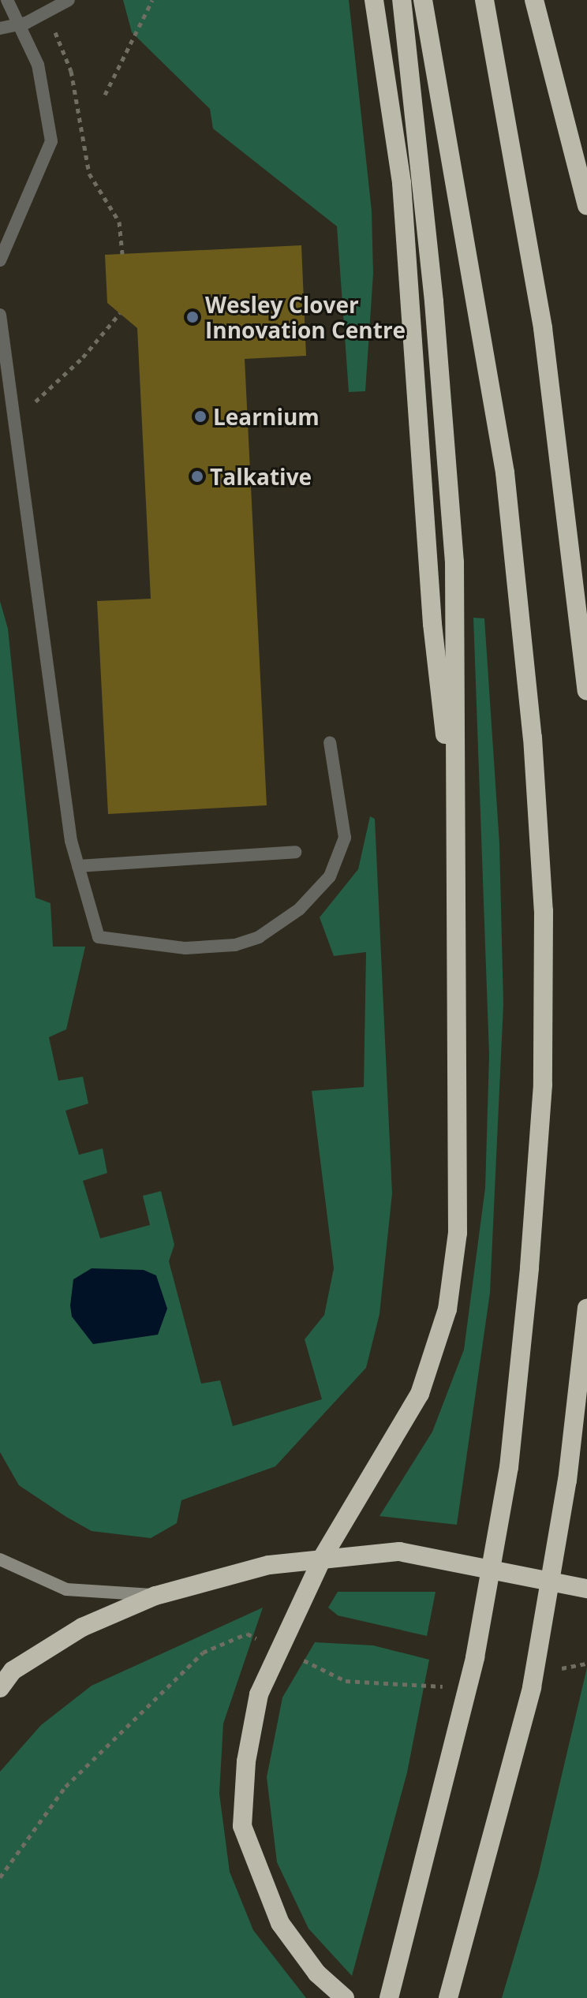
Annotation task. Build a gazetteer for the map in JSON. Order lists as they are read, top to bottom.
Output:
{
  "places": ["Wesley Clover Innovation Centre", "Learnium", "Talkative"]
}
